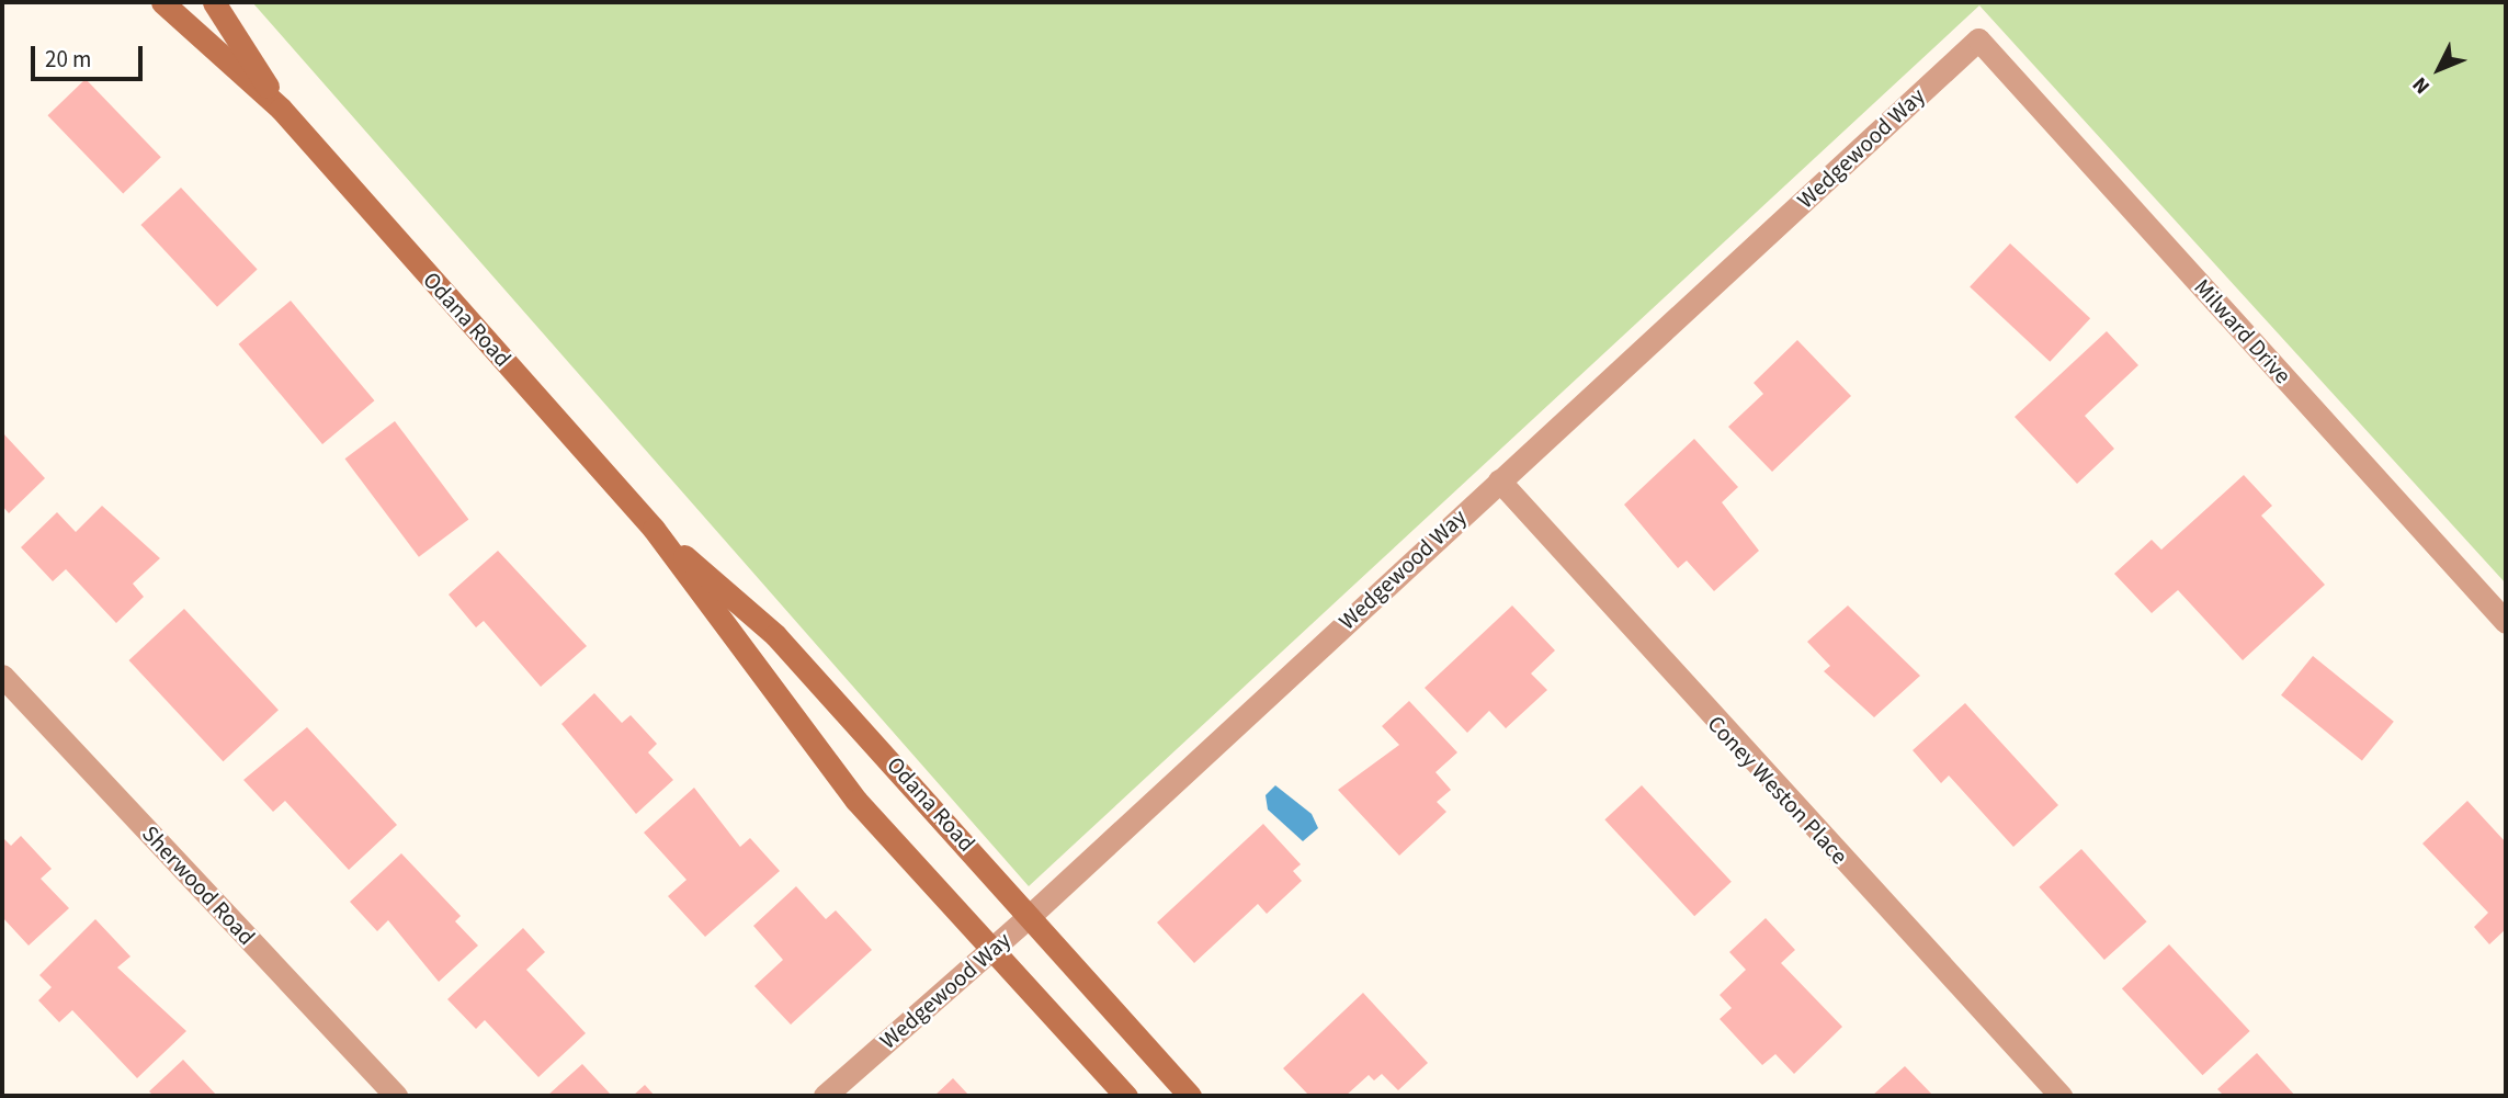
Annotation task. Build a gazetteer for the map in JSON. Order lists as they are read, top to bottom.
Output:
{
  "streets": {
    "street": [
      "Wedgewood Way",
      "Odana Road",
      "Milward Drive",
      "Coney Weston Place",
      "Sherwood Road"
    ]
  },
  "crossings": [
    ["Wedgewood Way", "Odana Road"],
    ["Wedgewood Way", "Milward Drive"],
    ["Wedgewood Way", "Coney Weston Place"]
  ],
  "scale_bar": "20 m",
  "north": "bottom left"
}
